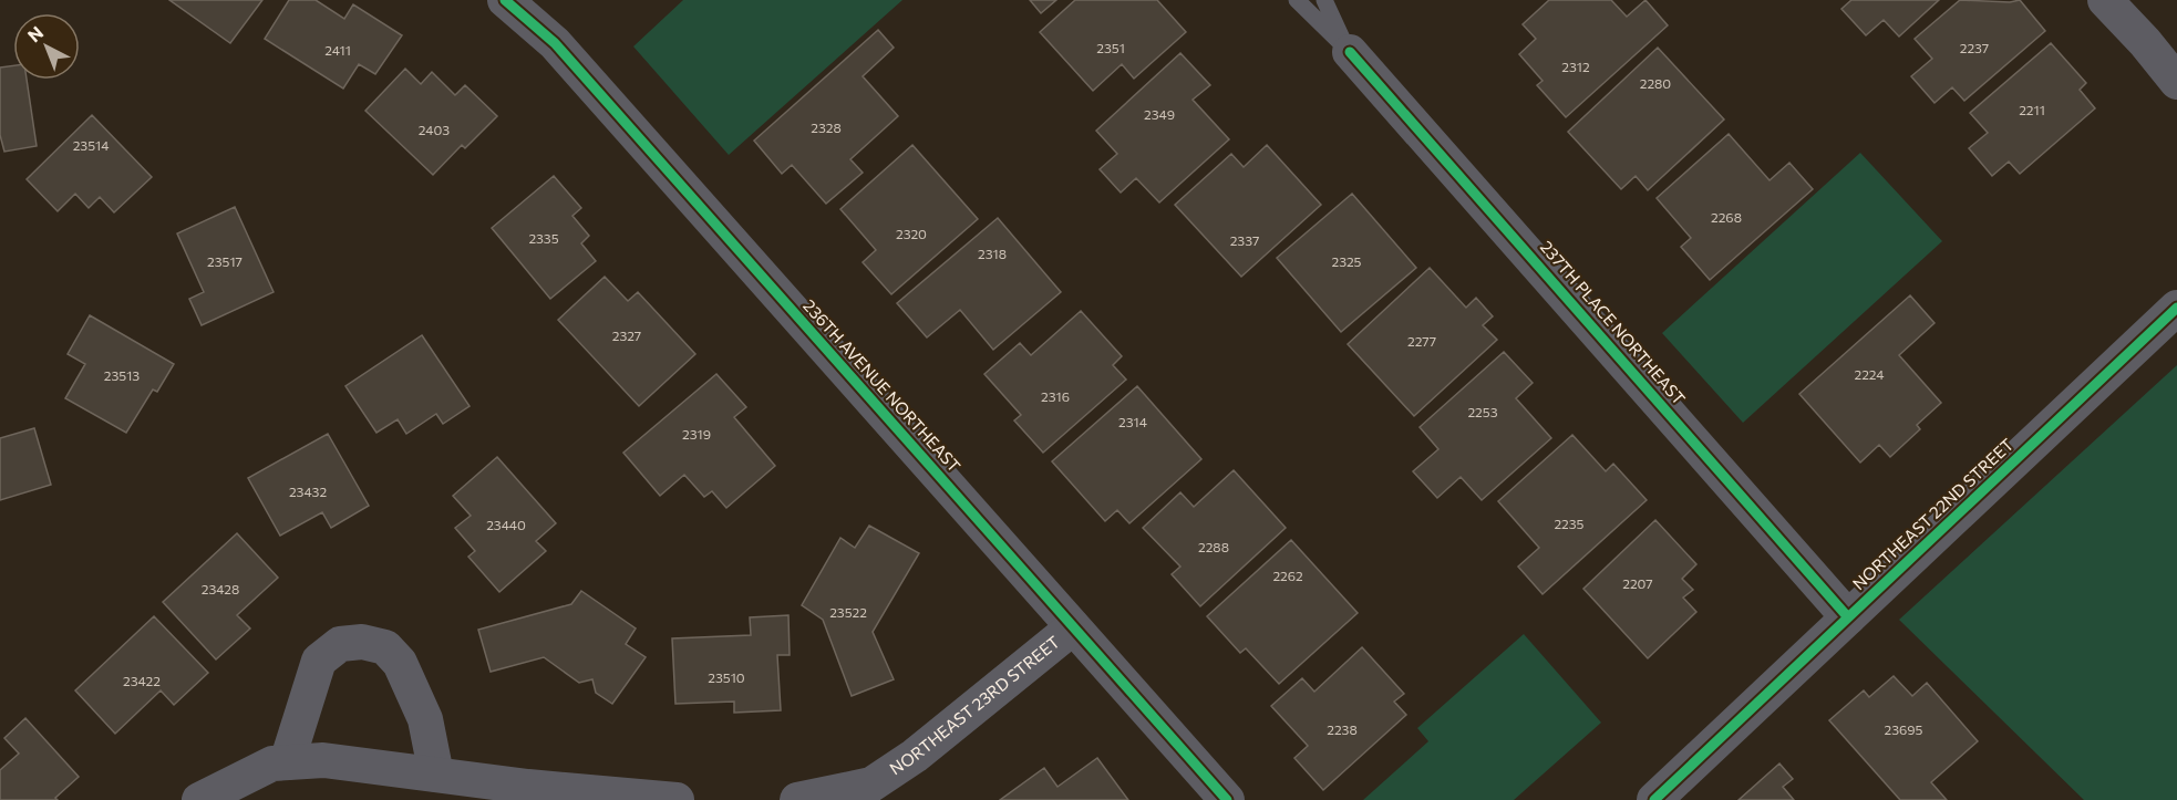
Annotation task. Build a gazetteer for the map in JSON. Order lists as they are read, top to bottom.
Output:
{
  "streets": {
    "street": [
      "237TH PLACE NORTHEAST",
      "236TH AVENUE NORTHEAST",
      "NORTHEAST 22ND STREET",
      "NORTHEAST 23RD STREET"
    ]
  },
  "crossings": [
    ["237TH PLACE NORTHEAST", "NORTHEAST 22ND STREET"],
    ["236TH AVENUE NORTHEAST", "NORTHEAST 23RD STREET"]
  ],
  "house_numbers": [
    "2351",
    "2237",
    "2411",
    "2312",
    "2280",
    "2211",
    "2349",
    "2328",
    "2403",
    "23514",
    "2268",
    "2320",
    "2335",
    "2337",
    "2318",
    "23517",
    "2325",
    "2327",
    "2277",
    "2224",
    "23513",
    "2316",
    "2253",
    "2314",
    "2319",
    "23432",
    "2235",
    "23440",
    "2288",
    "2262",
    "2207",
    "23428",
    "23522",
    "23510",
    "23422",
    "2238",
    "23695"
  ],
  "north": "top left"
}
